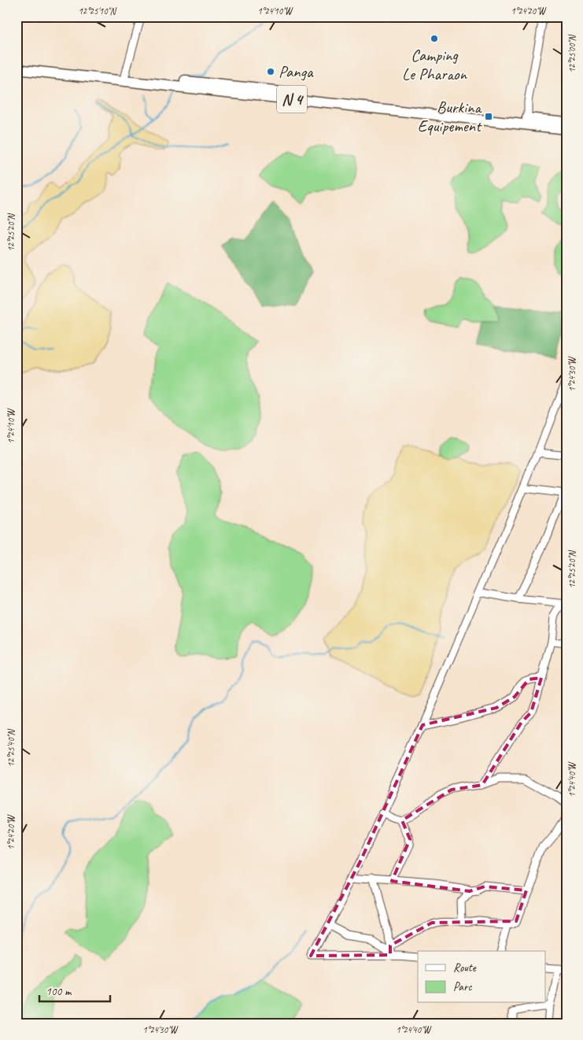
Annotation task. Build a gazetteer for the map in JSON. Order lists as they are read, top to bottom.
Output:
{
  "streets": {
    "highway": ["N 4"]
  },
  "places": {
    "other": ["Camping Le Pharaon", "Panga"],
    "transit": ["Burkina Equipement"]
  },
  "legend": ["Route", "Parc"],
  "scale_bar": "100 m",
  "coordinates": [
    "12°25'10\"N",
    "1°24'10\"W",
    "1°24'20\"W",
    "12°25'00\"N",
    "12°25'20\"N",
    "1°24'30\"W",
    "12°25'40\"N",
    "1°24'40\"W"
  ]
}
